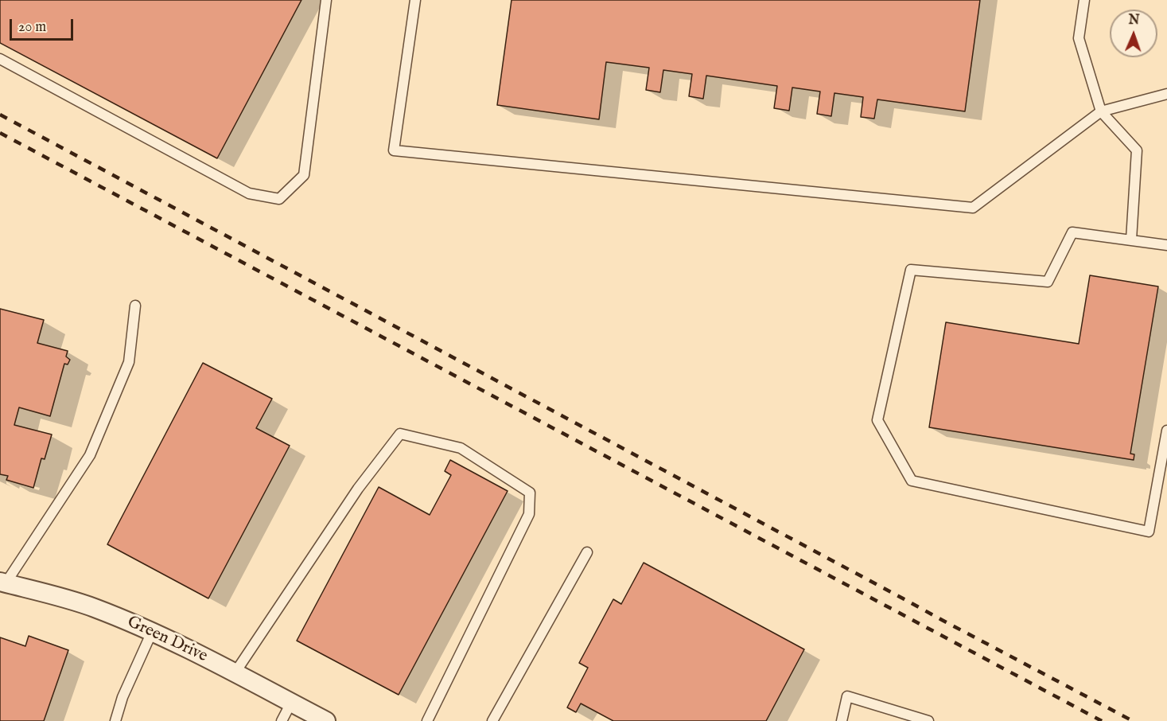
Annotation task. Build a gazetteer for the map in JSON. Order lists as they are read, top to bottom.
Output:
{
  "streets": {
    "street": ["Green Drive"]
  },
  "scale_bar": "20 m",
  "north": "top"
}
